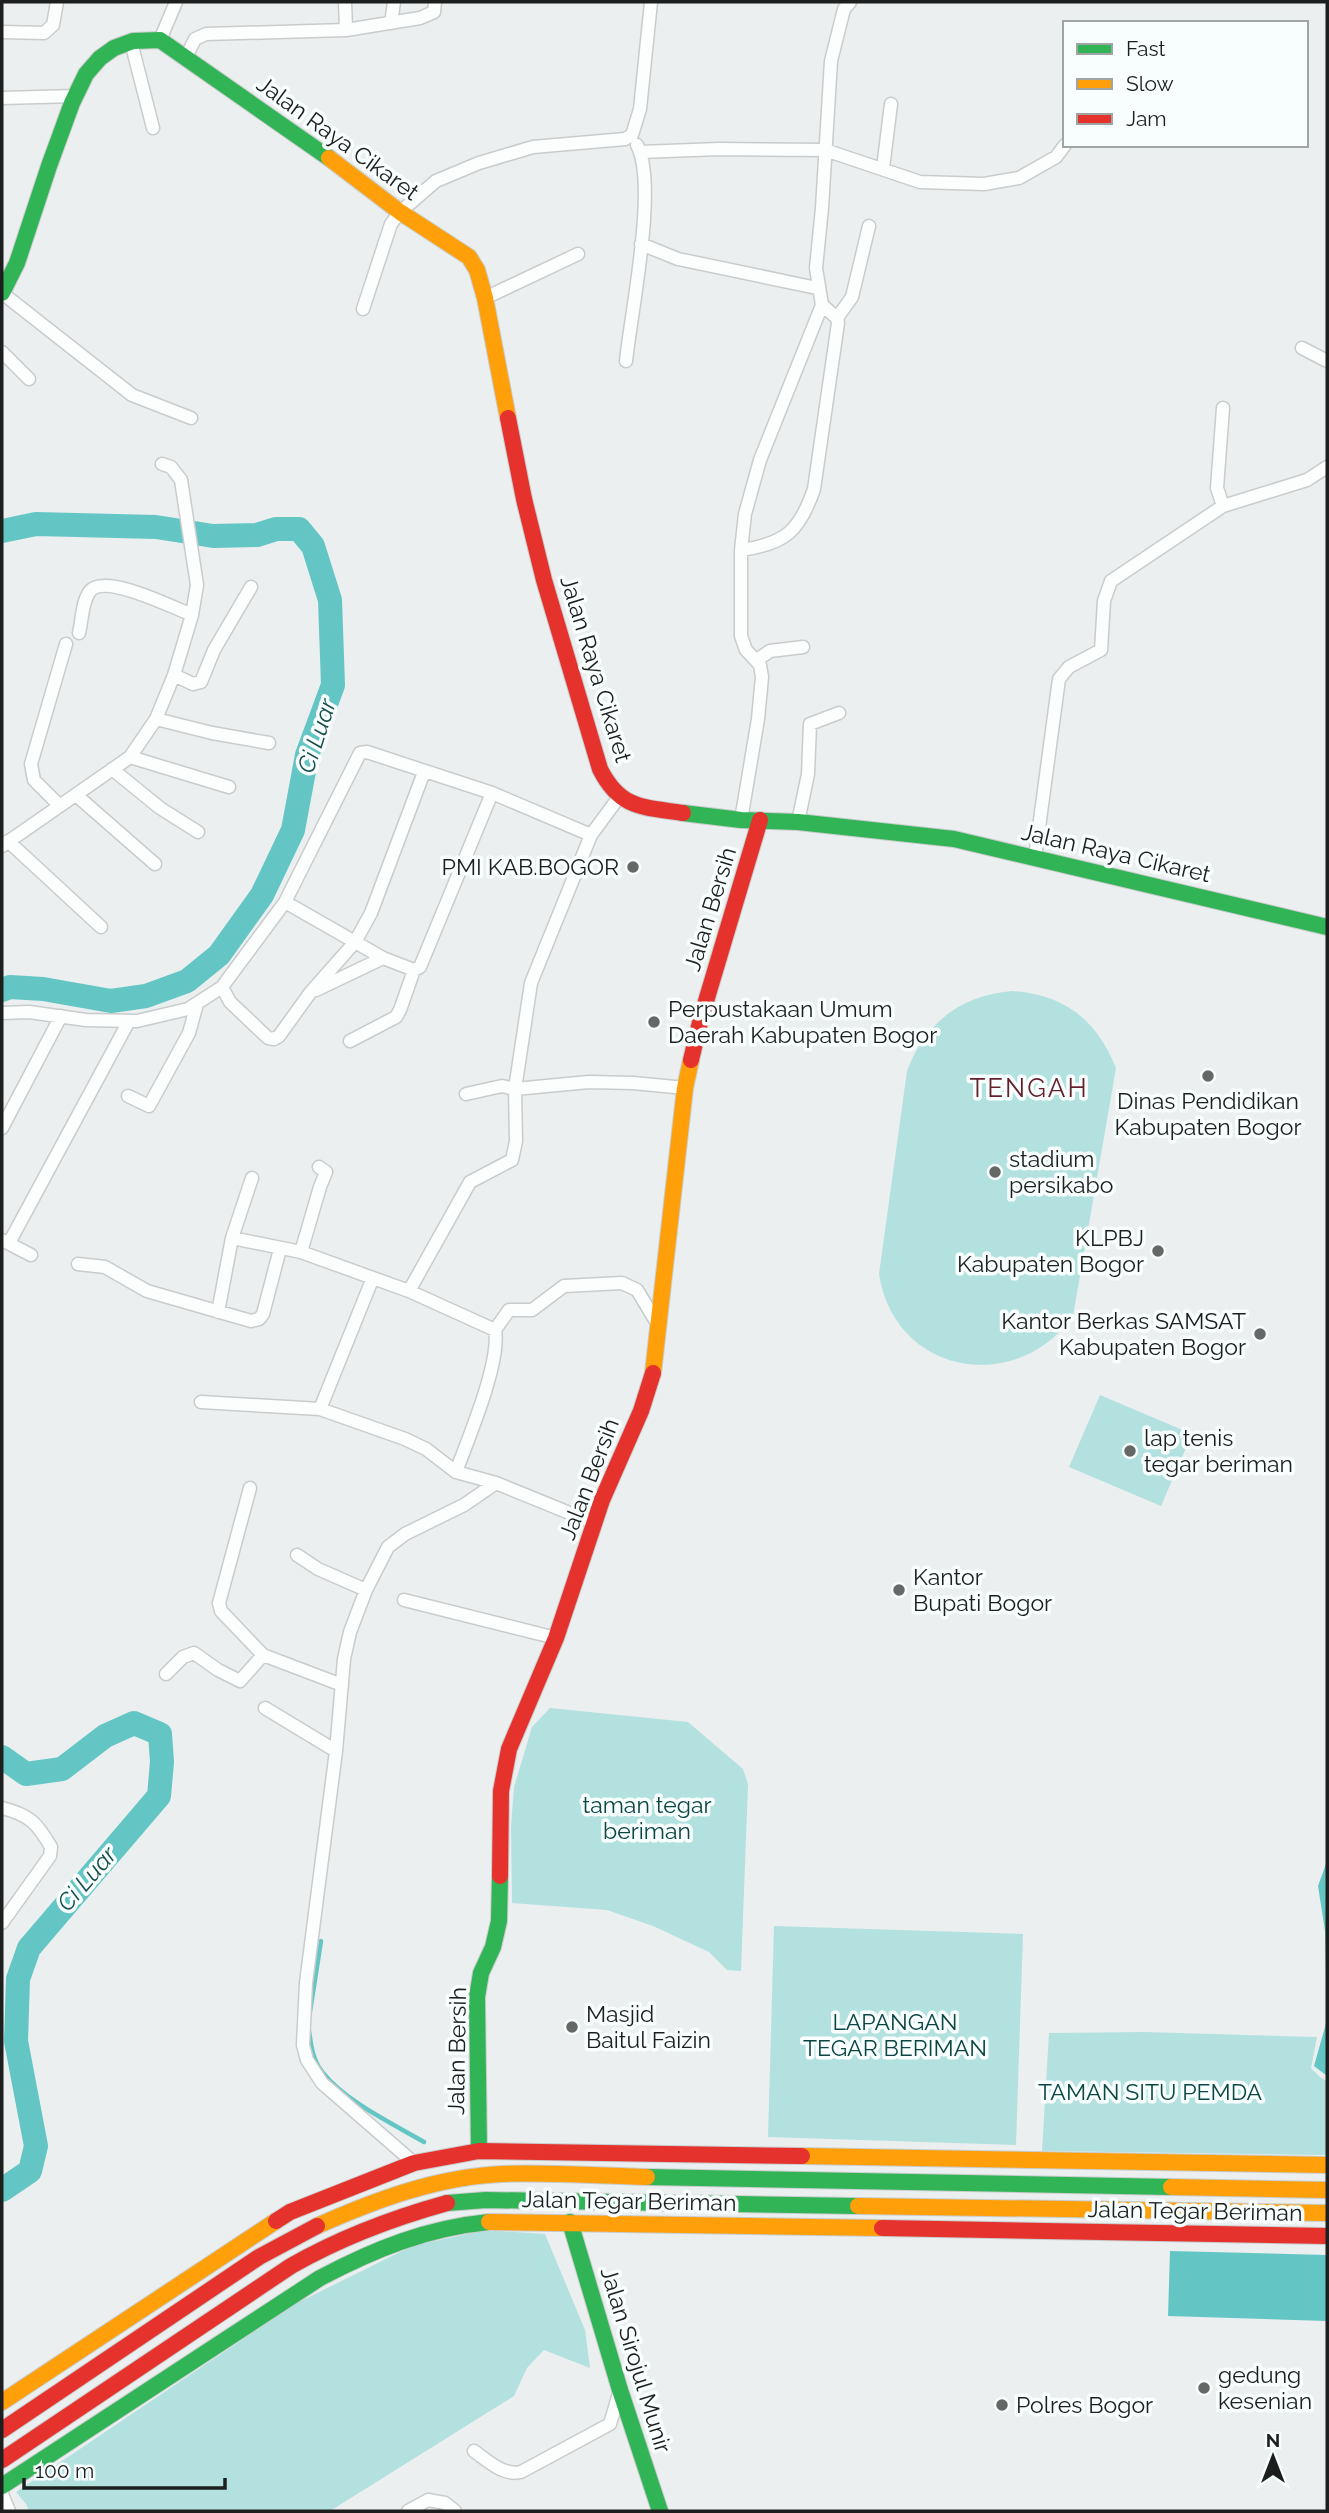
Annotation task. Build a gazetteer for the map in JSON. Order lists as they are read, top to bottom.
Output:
{
  "streets": {
    "main road": [
      "Jalan Raya Cikaret",
      "Jalan Bersih",
      "Jalan Tegar Beriman",
      "Jalan Sirojul Munir"
    ]
  },
  "crossings": [
    ["Jalan Raya Cikaret", "Jalan Bersih"],
    ["Jalan Bersih", "Jalan Tegar Beriman"],
    ["Jalan Tegar Beriman", "Jalan Sirojul Munir"]
  ],
  "districts": ["TENGAH"],
  "water": ["Ci Luar"],
  "parks": ["taman tegar beriman", "LAPANGAN TEGAR BERIMAN", "TAMAN SITU PEMDA"],
  "places": [
    "PMI KAB.BOGOR",
    "Perpustakaan Umum Daerah Kabupaten Bogor",
    "Dinas Pendidikan Kabupaten Bogor",
    "stadium persikabo",
    "KLPBJ Kabupaten Bogor",
    "Kantor Berkas SAMSAT Kabupaten Bogor",
    "lap tenis tegar beriman",
    "Kantor Bupati Bogor",
    "Masjid Baitul Faizin",
    "gedung kesenian",
    "Polres Bogor"
  ],
  "legend": ["Fast", "Slow", "Jam"],
  "scale_bar": "100 m",
  "north": "top"
}
